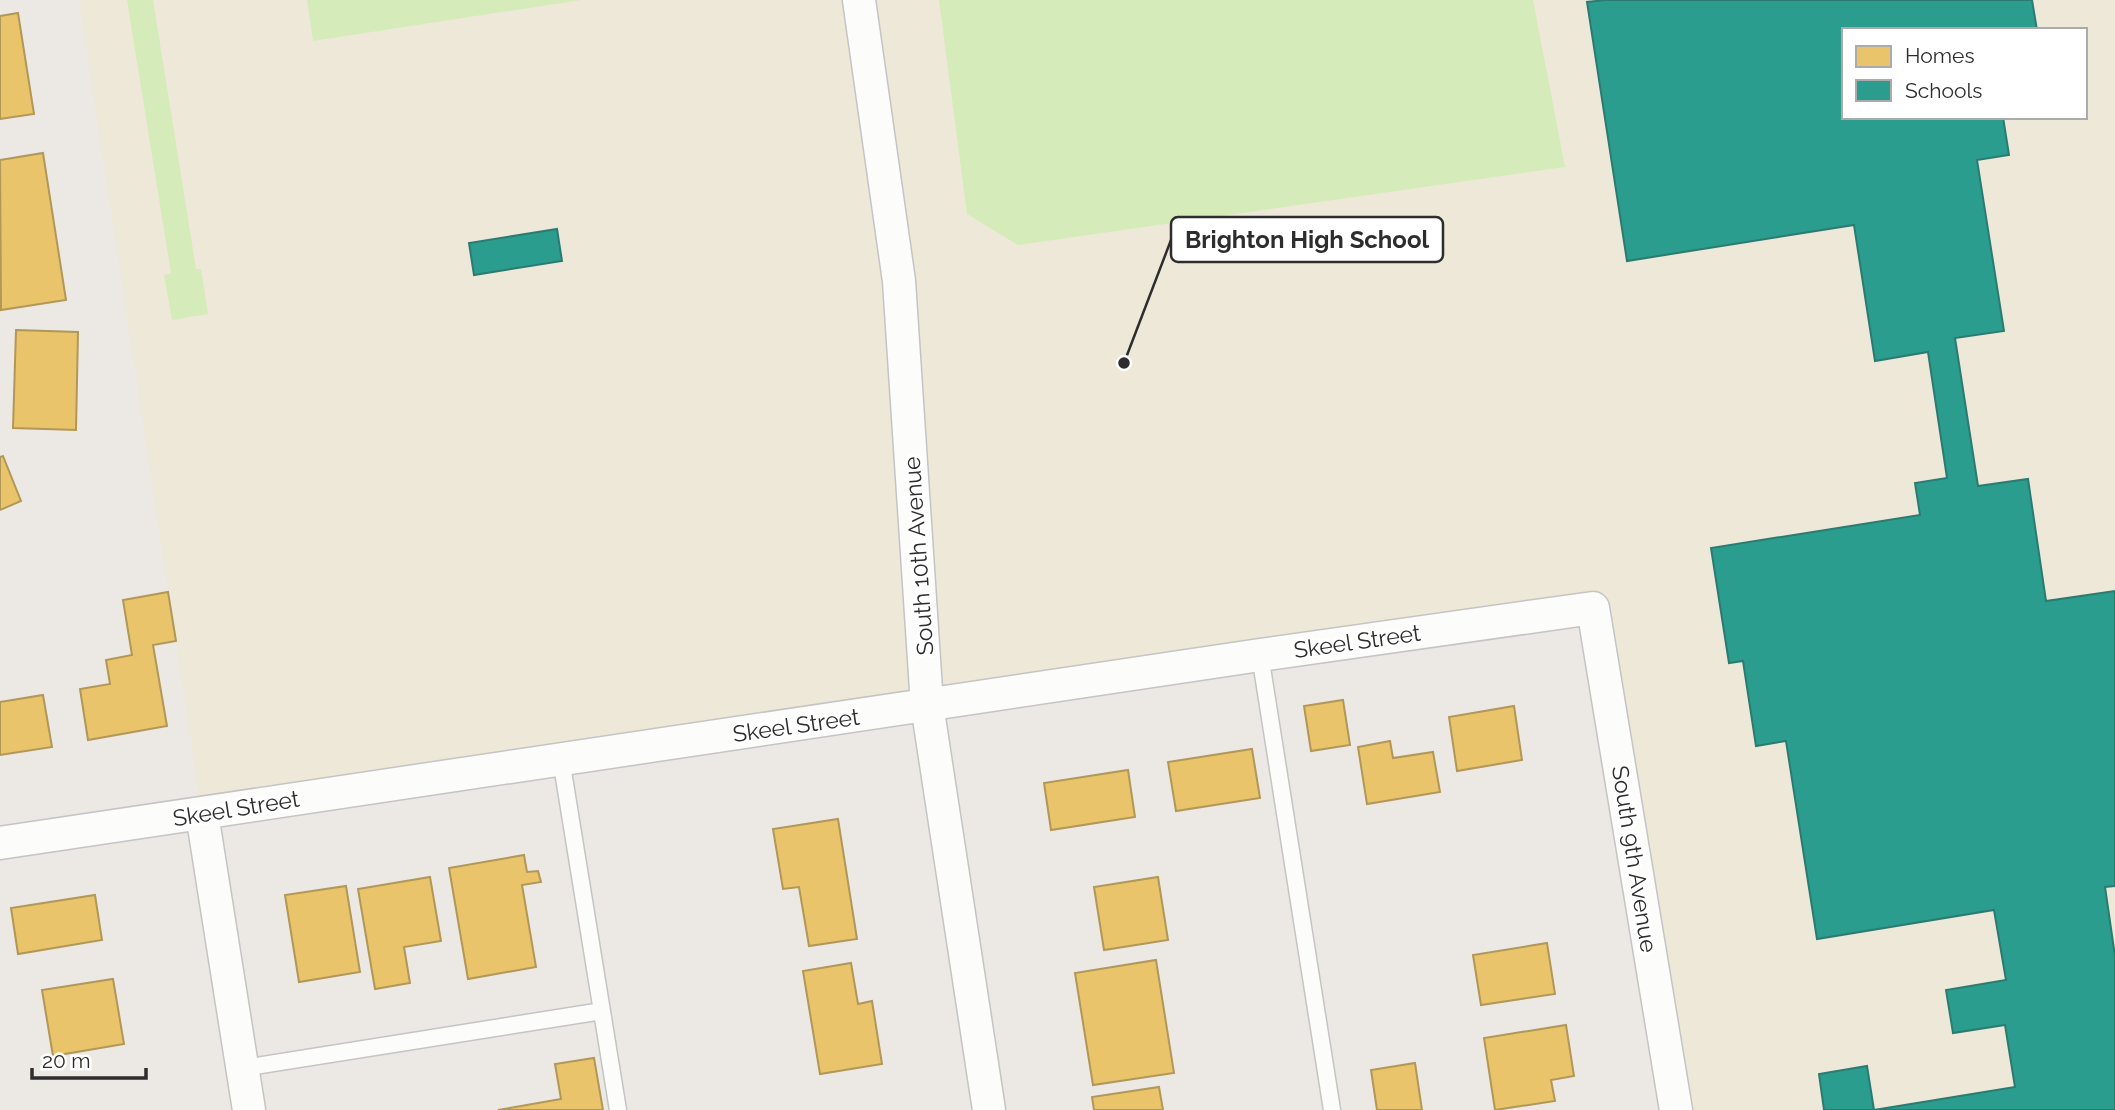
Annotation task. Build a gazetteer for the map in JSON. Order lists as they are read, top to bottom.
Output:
{
  "streets": {
    "street": ["South 10th Avenue", "Skeel Street", "South 9th Avenue"]
  },
  "crossings": [
    ["South 10th Avenue", "Skeel Street"],
    ["Skeel Street", "South 9th Avenue"]
  ],
  "places": ["Brighton High School"],
  "legend": ["Homes", "Schools"],
  "scale_bar": "20 m"
}
